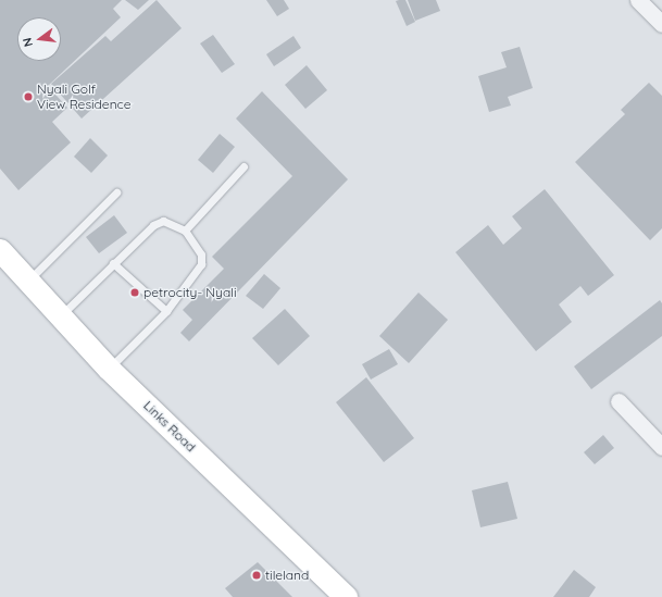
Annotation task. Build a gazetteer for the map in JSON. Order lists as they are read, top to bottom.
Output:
{
  "streets": {
    "main road": ["Links Road"]
  },
  "places": ["Nyali Golf View Residence", "petrocity- Nyali", "tileland"],
  "north": "left"
}
